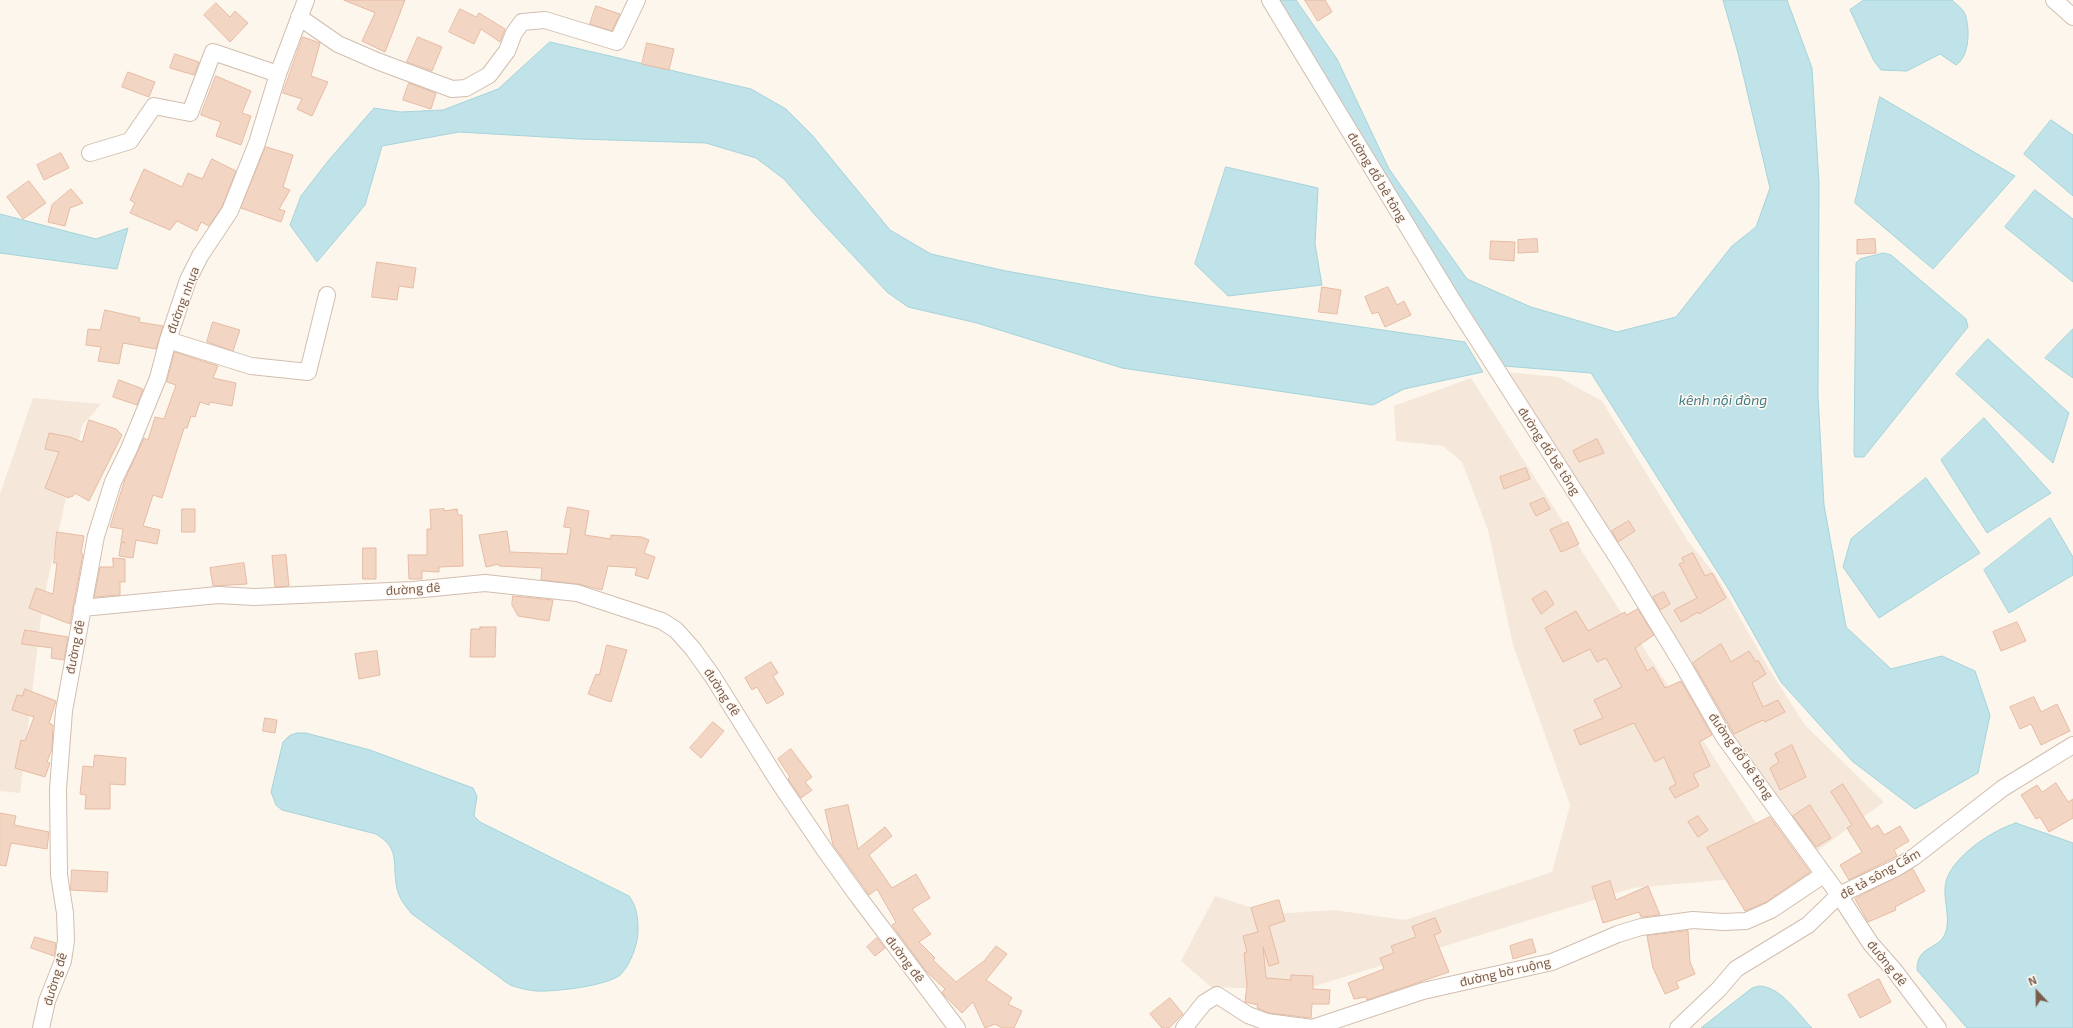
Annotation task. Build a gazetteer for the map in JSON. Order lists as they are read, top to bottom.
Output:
{
  "streets": {
    "street": [
      "đường đổ bê tông",
      "đường nhựa",
      "đường đê",
      "đê tả sông Cấm",
      "đường bờ ruộng"
    ]
  },
  "crossings": [
    ["đường đổ bê tông", "đường đê"],
    ["đường đổ bê tông", "đê tả sông Cấm"],
    ["đường đổ bê tông", "đường bờ ruộng"],
    ["đường nhựa", "đường đê"],
    ["đường đê", "đê tả sông Cấm"]
  ],
  "water": ["kênh nội đồng"],
  "north": "top"
}
